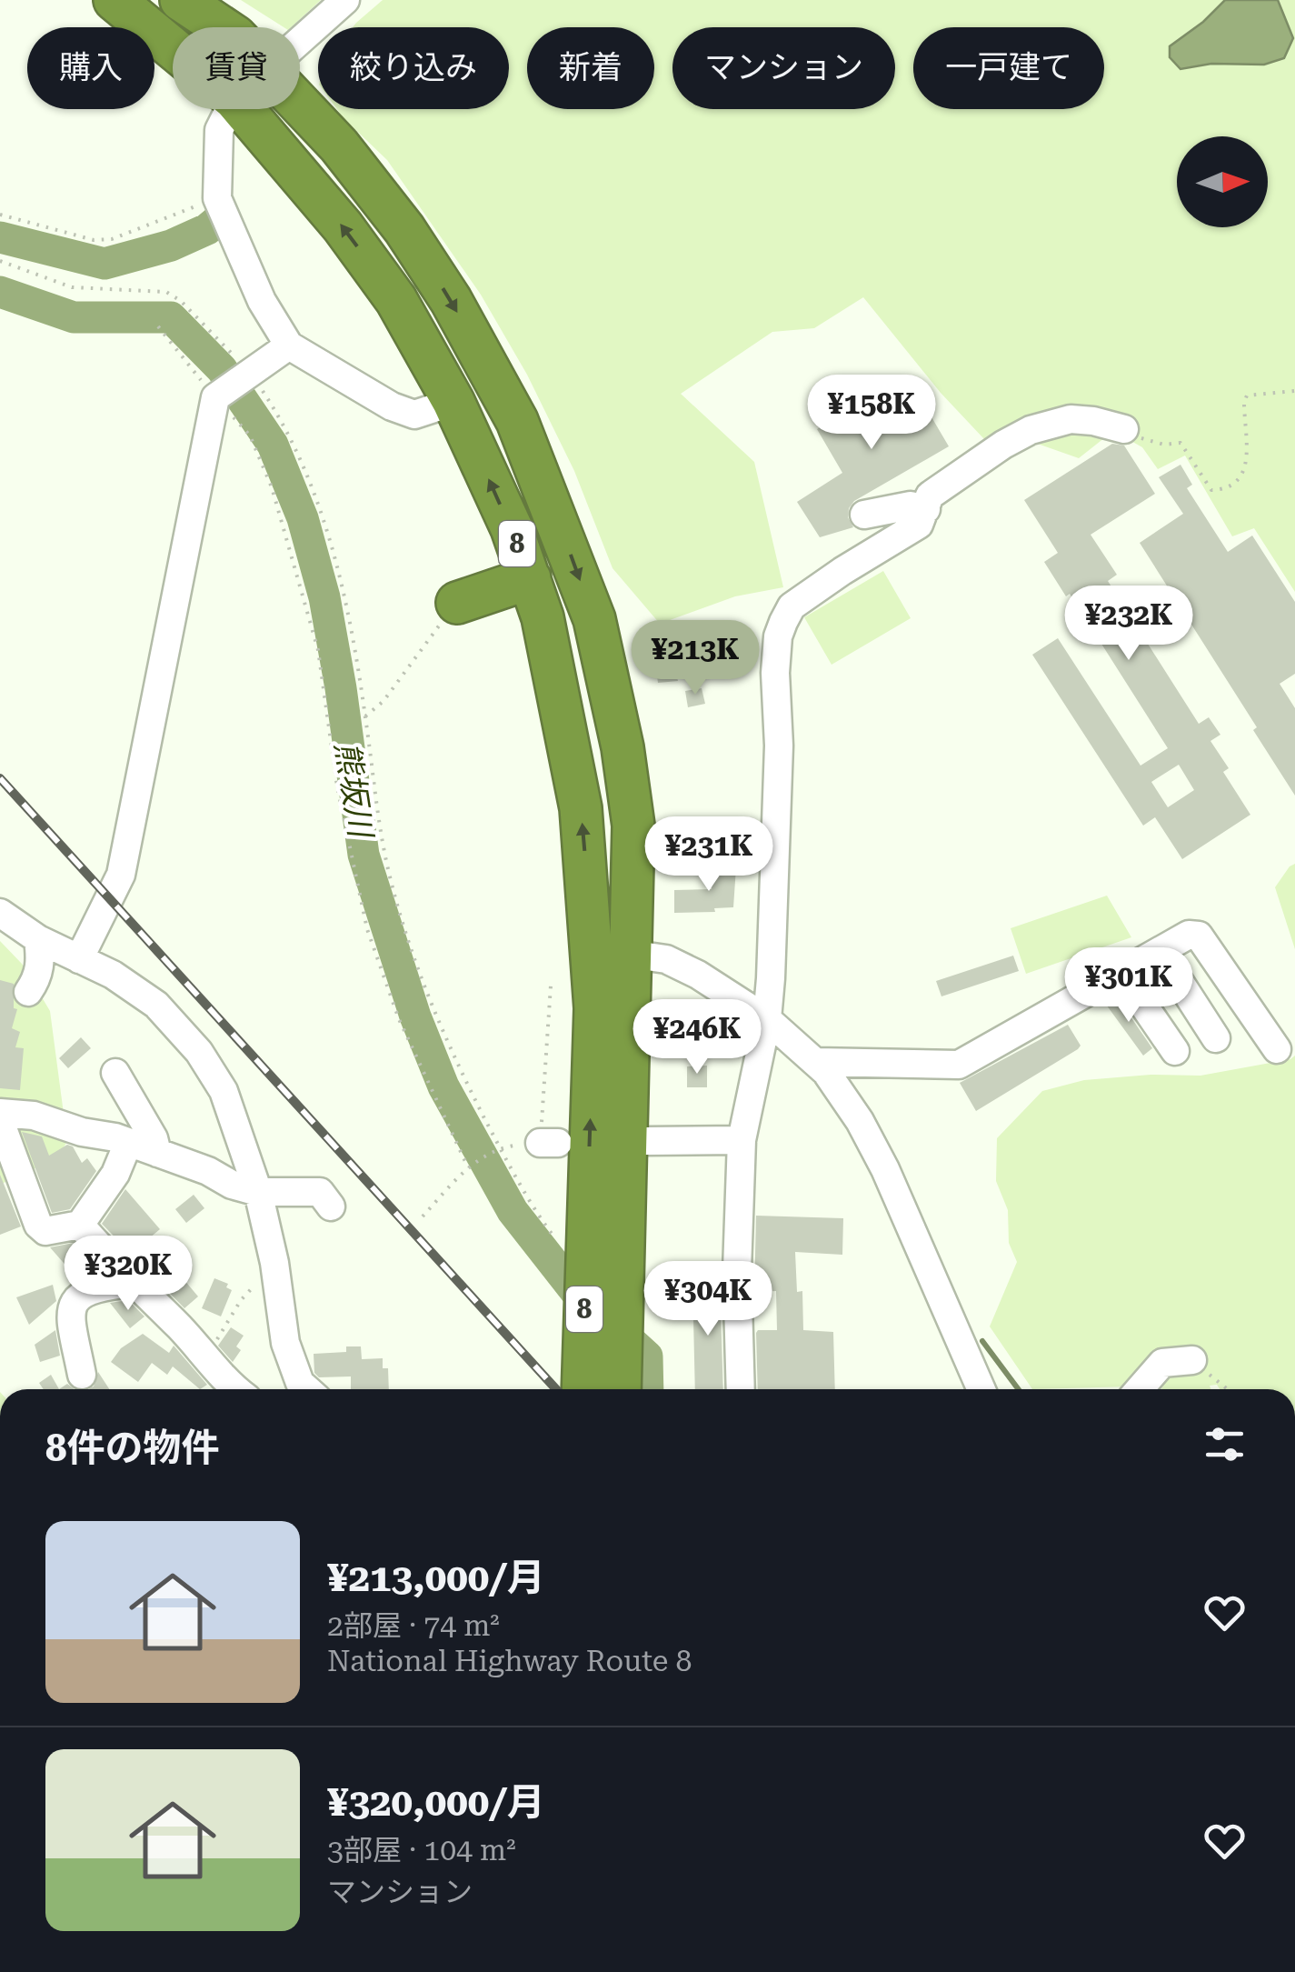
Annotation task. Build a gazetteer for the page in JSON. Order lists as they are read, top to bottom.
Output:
{
  "streets": {
    "highway": ["8"]
  },
  "water": ["熊坂川"],
  "north": "right",
  "page": {
    "chip": [
      "購入",
      "賃貸",
      "絞り込み",
      "新着",
      "マンション",
      "一戸建て"
    ],
    "price": [
      "¥158K",
      "¥232K",
      "¥213K",
      "¥231K",
      "¥301K",
      "¥246K",
      "¥320K",
      "¥304K"
    ],
    "heading": "8件の物件",
    "list": [
      {
        "name": "¥213,000/月",
        "note": "2部屋 · 74 m² · National Highway Route 8"
      },
      {
        "name": "¥320,000/月",
        "note": "3部屋 · 104 m² · マンション"
      }
    ]
  }
}
